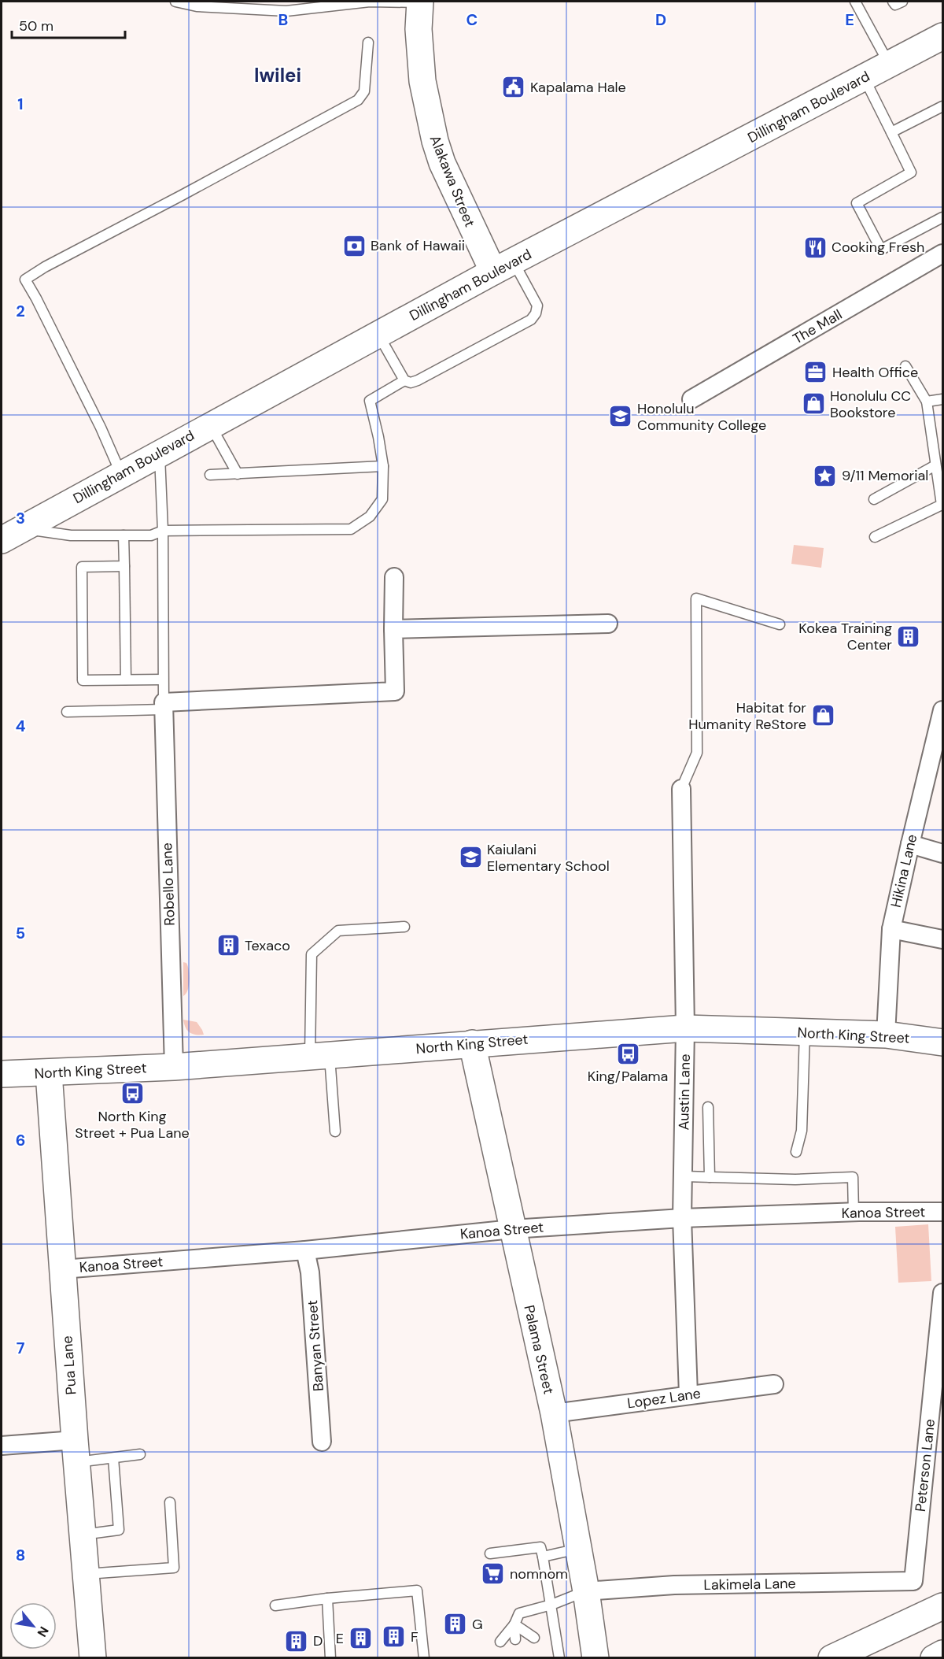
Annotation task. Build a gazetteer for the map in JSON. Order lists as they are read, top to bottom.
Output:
{
  "streets": {
    "main road": [
      "Dillingham Boulevard",
      "Alakawa Street",
      "North King Street",
      "Palama Street",
      "Pua Lane"
    ],
    "street": [
      "The Mall",
      "Hikina Lane",
      "Robello Lane",
      "Austin Lane",
      "Kanoa Street",
      "Banyan Street",
      "Lopez Lane",
      "Peterson Lane",
      "Lakimela Lane"
    ]
  },
  "crossings": [
    ["Dillingham Boulevard", "Alakawa Street"],
    ["Hikina Lane", "North King Street"],
    ["Robello Lane", "North King Street"],
    ["North King Street", "Austin Lane"],
    ["North King Street", "Palama Street"],
    ["North King Street", "Pua Lane"],
    ["Austin Lane", "Kanoa Street"],
    ["Austin Lane", "Lopez Lane"],
    ["Kanoa Street", "Banyan Street"],
    ["Kanoa Street", "Palama Street"],
    ["Kanoa Street", "Pua Lane"],
    ["Palama Street", "Lopez Lane"],
    ["Palama Street", "Lakimela Lane"],
    ["Peterson Lane", "Lakimela Lane"]
  ],
  "districts": ["Iwilei"],
  "places": {
    "public building": ["Kapalama Hale"],
    "bank": ["Bank of Hawaii"],
    "restaurant": ["Cooking Fresh"],
    "office": ["Health Office"],
    "shop": ["Honolulu CC Bookstore", "Habitat for Humanity ReStore"],
    "school or university": ["Honolulu Community College", "Kaiulani Elementary School"],
    "place": ["9/11 Memorial"],
    "building": [
      "Kokea Training Center",
      "Texaco",
      "G",
      "F",
      "E",
      "D"
    ],
    "bus stop": ["King/Palama", "North King Street + Pua Lane"],
    "supermarket": ["nomnom"]
  },
  "scale_bar": "50 m",
  "north": "bottom right",
  "grid": {
    "columns": [
      "B",
      "C",
      "D",
      "E"
    ],
    "rows": [
      "1",
      "2",
      "3",
      "4",
      "5",
      "6",
      "7",
      "8"
    ]
  }
}
